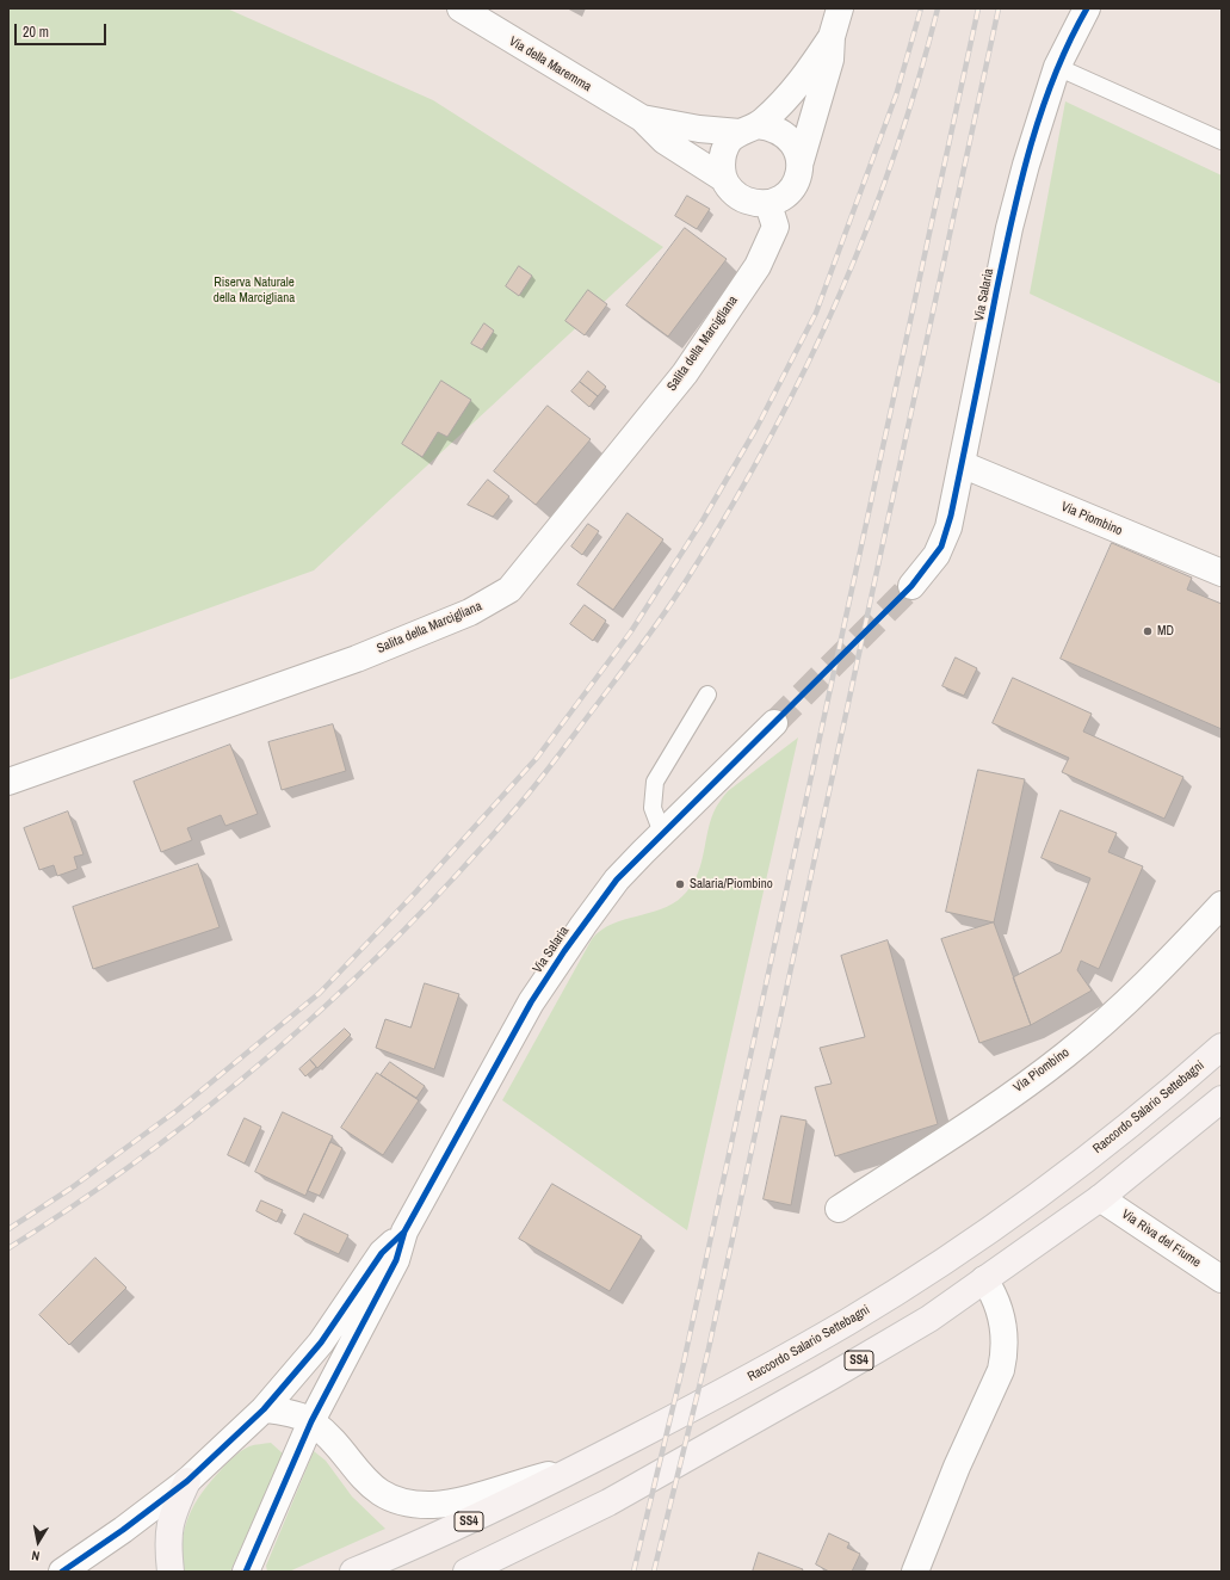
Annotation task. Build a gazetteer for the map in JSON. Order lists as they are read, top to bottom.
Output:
{
  "streets": {
    "main road": ["Raccordo Salario Settebagni", "SS4"],
    "street": [
      "Via della Maremma",
      "Via Salaria",
      "Salita della Marcigliana",
      "Via Piombino",
      "Via Riva del Fiume"
    ]
  },
  "crossings": [
    ["Via della Maremma", "Salita della Marcigliana"],
    ["Via Salaria", "Via Piombino"],
    ["Via Riva del Fiume", "SS4"]
  ],
  "parks": ["Riserva Naturale della Marcigliana"],
  "places": ["MD", "Salaria/Piombino"],
  "scale_bar": "20 m",
  "north": "bottom"
}
